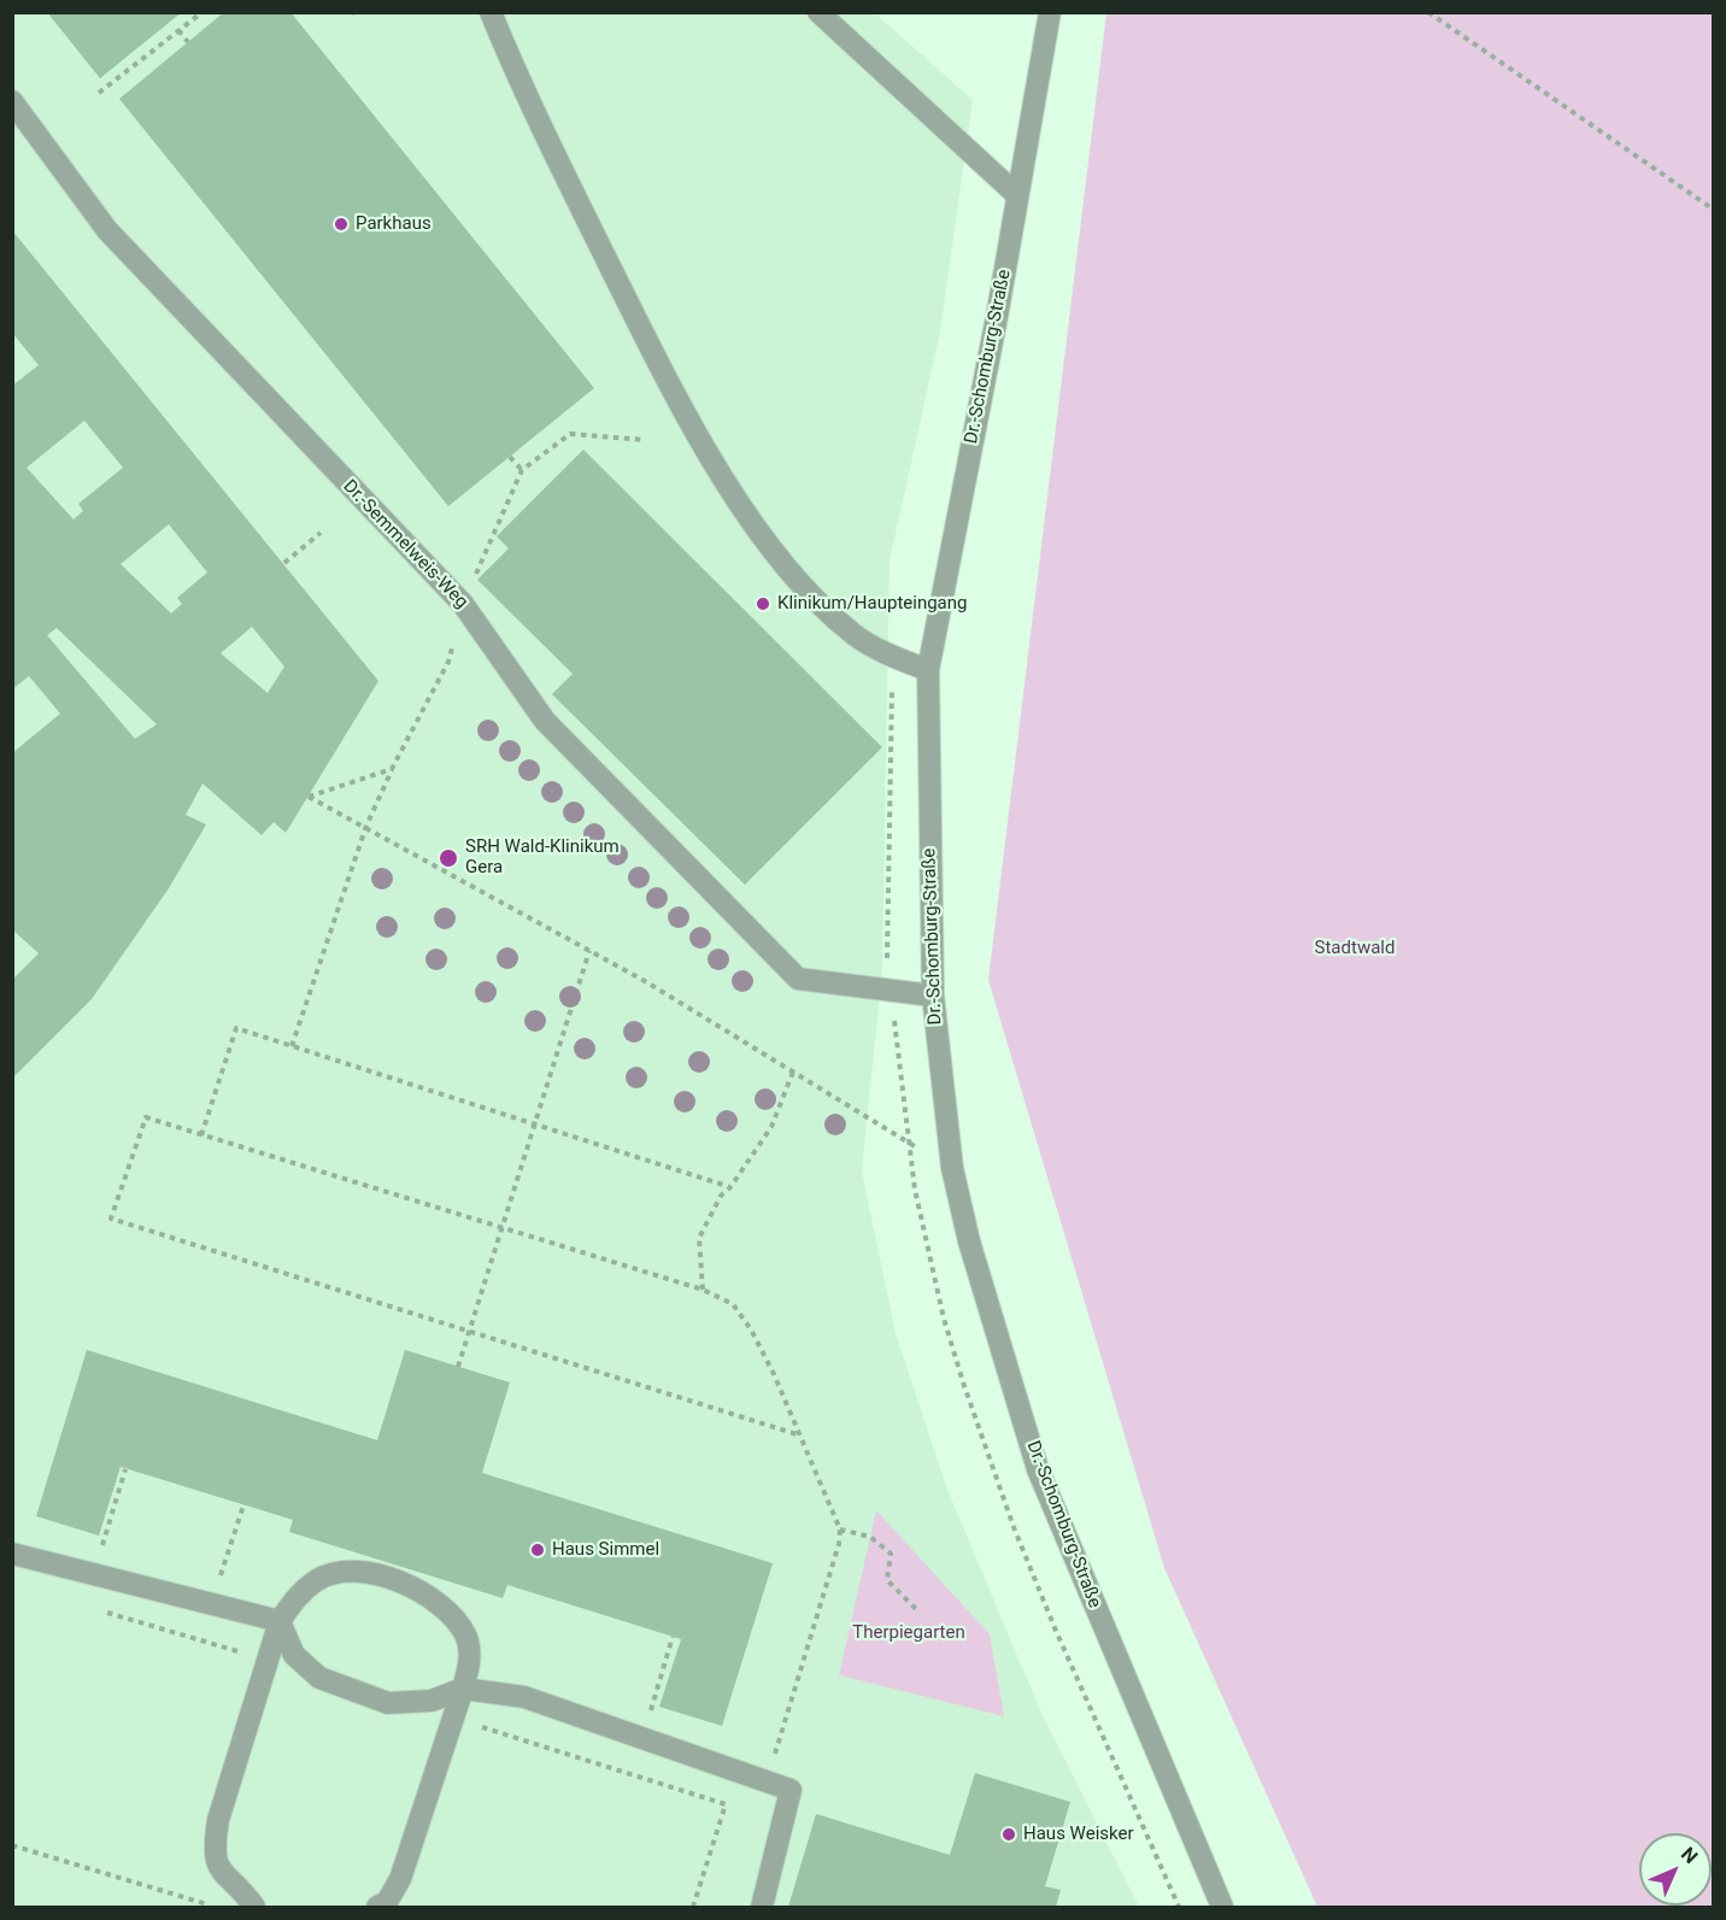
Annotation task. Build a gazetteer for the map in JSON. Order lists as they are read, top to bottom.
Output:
{
  "streets": {
    "street": ["Dr.-Schomburg-Straße", "Dr.-Semmelweis-Weg"]
  },
  "crossings": [
    ["Dr.-Schomburg-Straße", "Dr.-Semmelweis-Weg"]
  ],
  "parks": ["Stadtwald", "Therpiegarten"],
  "places": [
    "Parkhaus",
    "Klinikum/Haupteingang",
    "SRH Wald-Klinikum Gera",
    "Haus Simmel",
    "Haus Weisker"
  ],
  "north": "top right"
}
